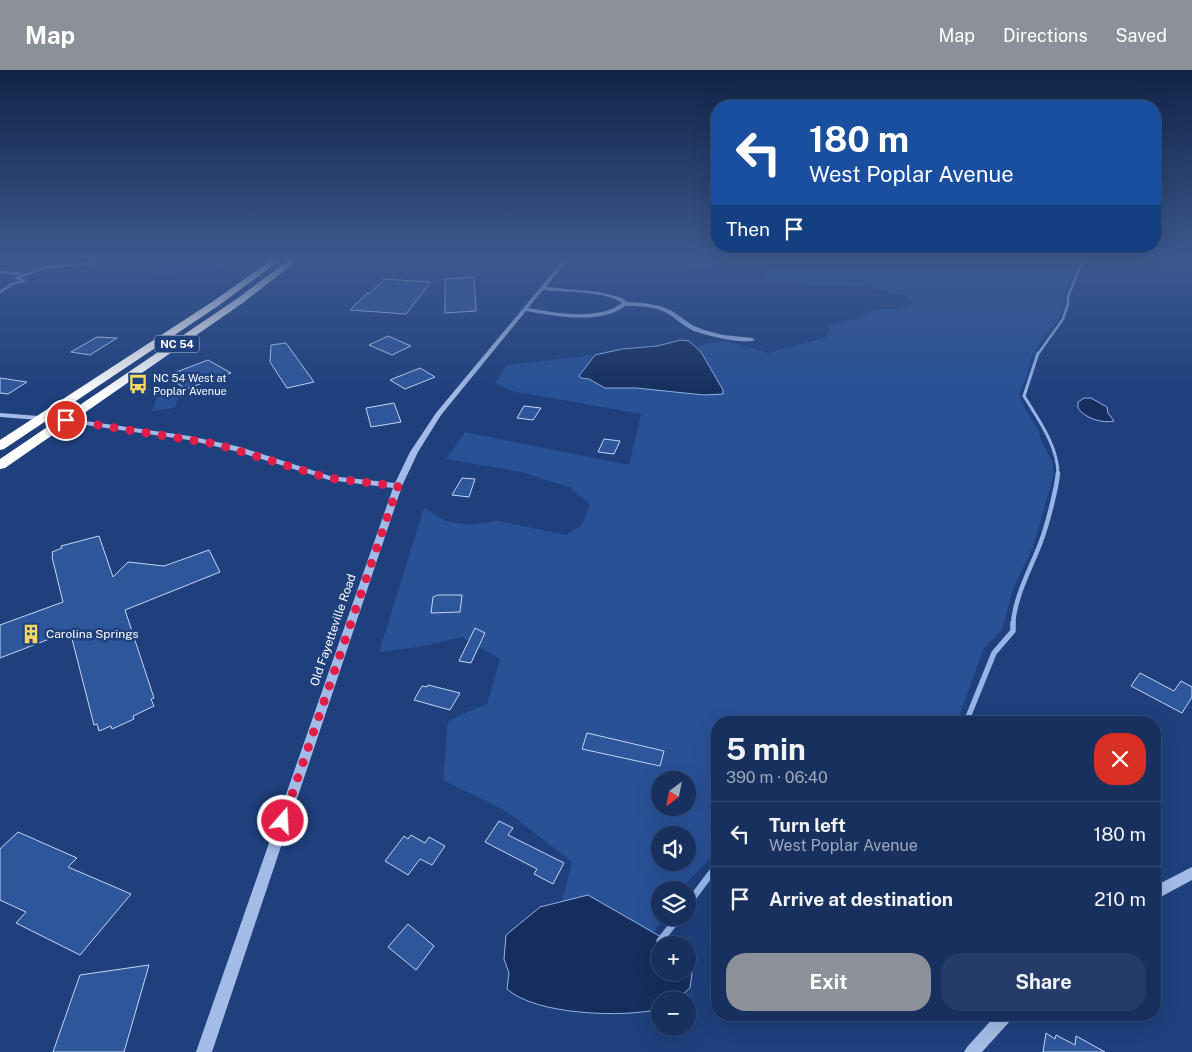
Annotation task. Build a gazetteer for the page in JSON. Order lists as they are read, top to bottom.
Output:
{
  "streets": {
    "highway": ["NC 54"],
    "street": ["Old Fayetteville Road"]
  },
  "places": {
    "bus stop": ["NC 54 West at Poplar Avenue"],
    "building": ["Carolina Springs"]
  },
  "north": "bottom left",
  "page": {
    "header": "Map",
    "nav": ["Map", "Directions", "Saved"],
    "turn": ["180 m", "West Poplar Avenue"],
    "then": "Then",
    "heading": ["5 min", "390 m · 06:40"],
    "map_buttons": ["+", "−"],
    "list": [
      {
        "name": "Turn left",
        "note": "West Poplar Avenue",
        "value": "180 m"
      },
      {
        "name": "Arrive at destination",
        "value": "210 m"
      }
    ],
    "buttons": ["Exit", "Share"]
  }
}
